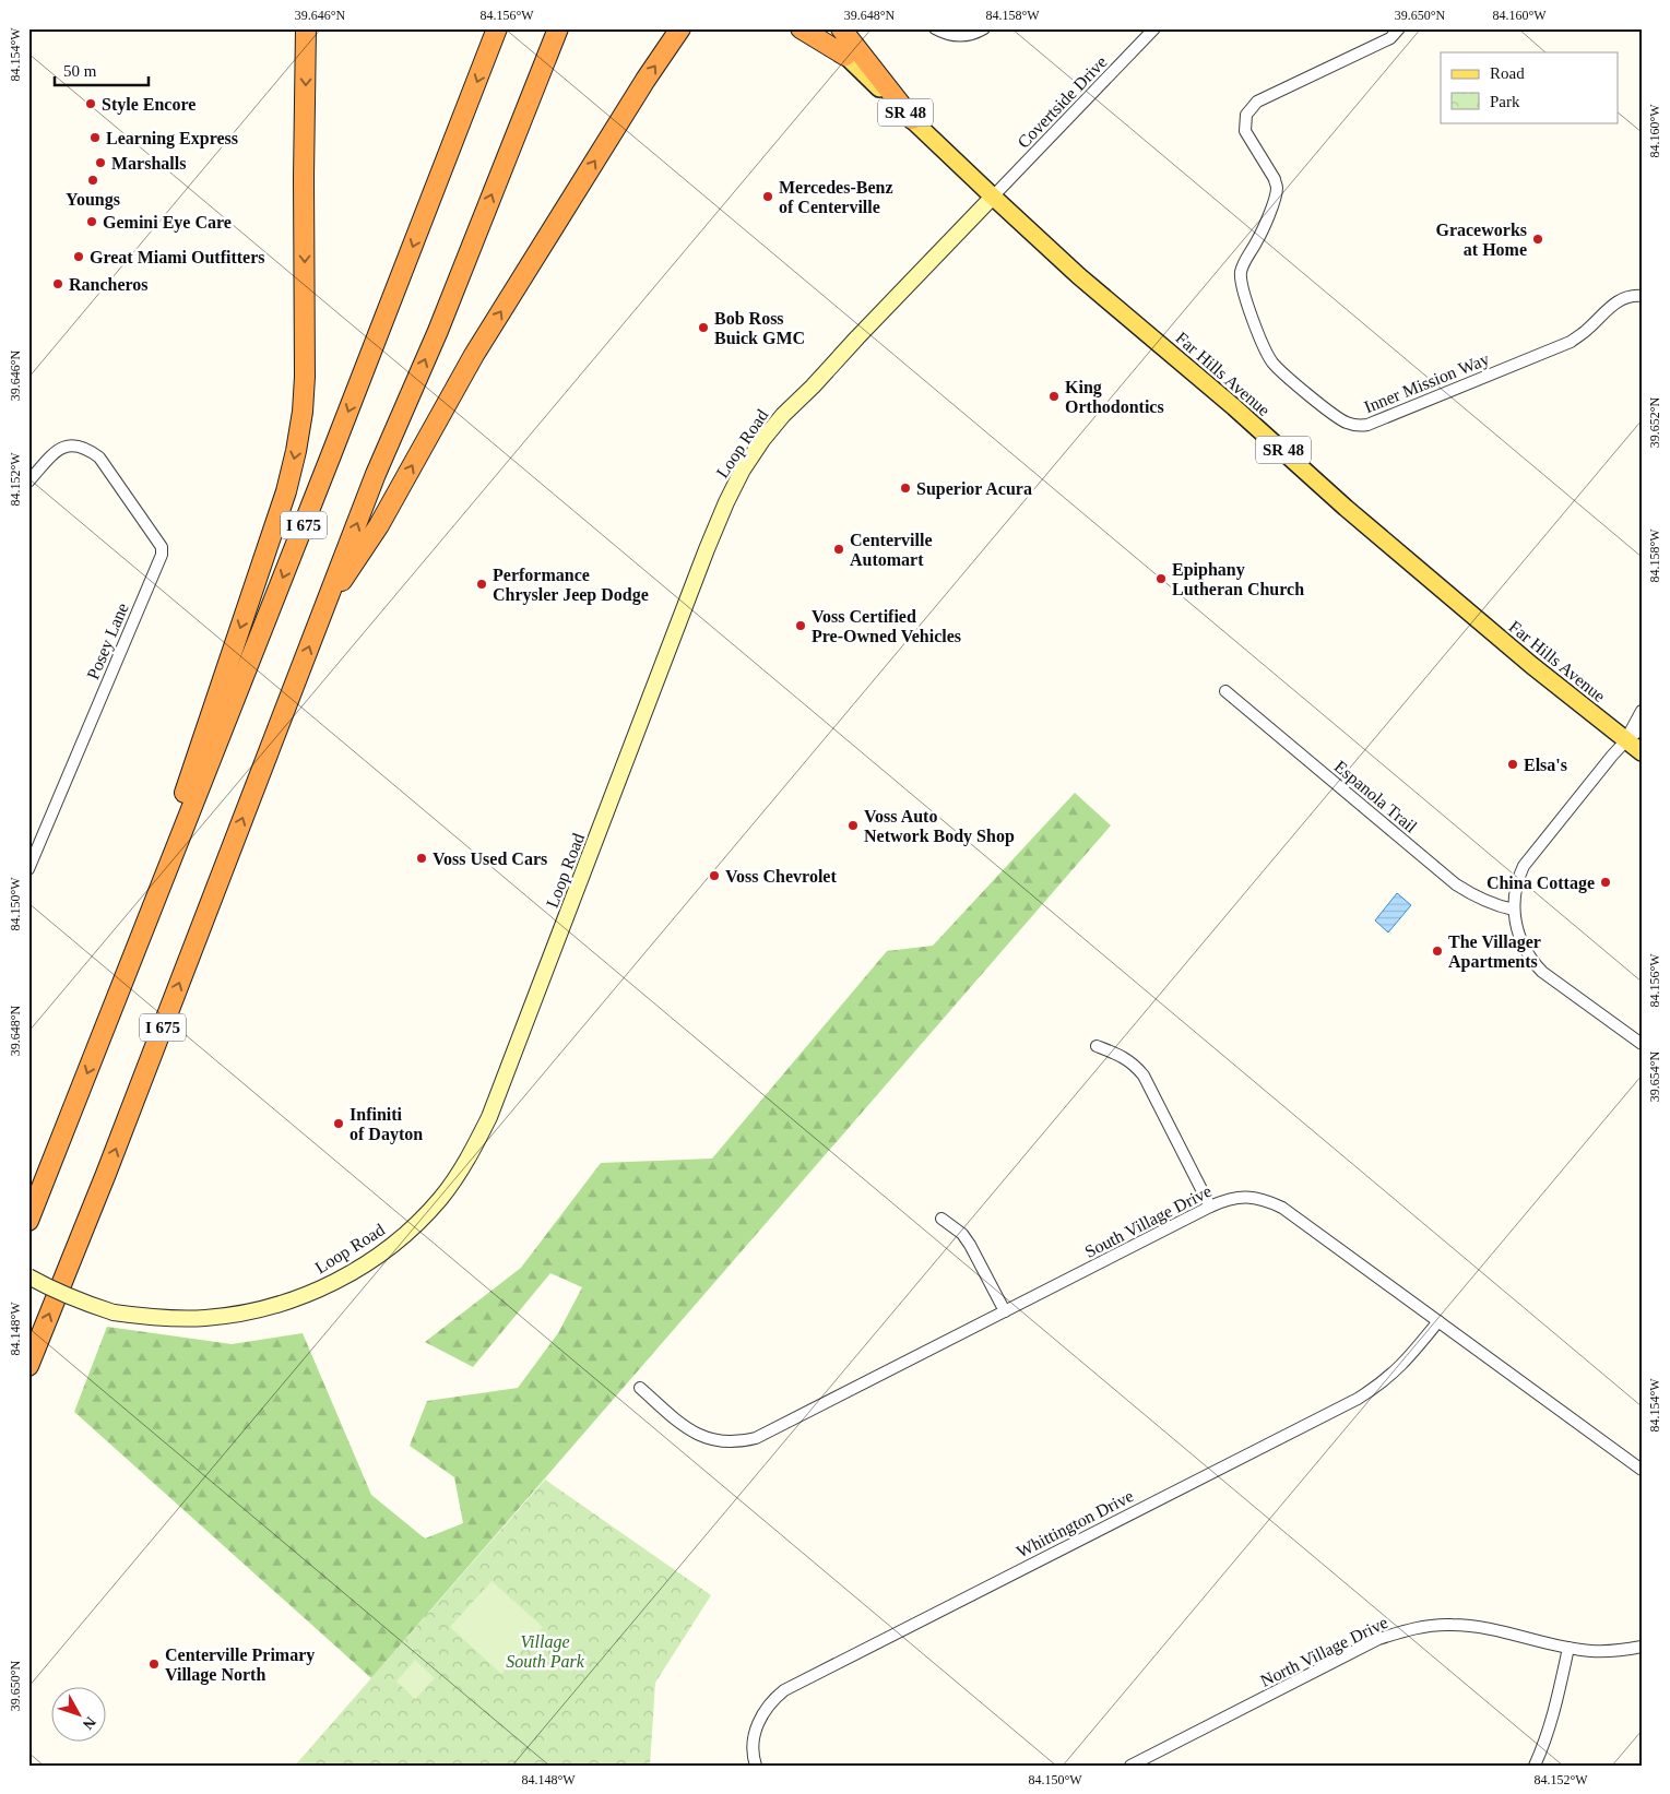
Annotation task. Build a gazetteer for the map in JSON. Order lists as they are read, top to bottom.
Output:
{
  "streets": {
    "highway": ["I 675"],
    "main road": ["SR 48", "Far Hills Avenue"],
    "street": [
      "Covertside Drive",
      "Inner Mission Way",
      "Loop Road",
      "Posey Lane",
      "Espanola Trail",
      "South Village Drive",
      "Whittington Drive",
      "North Village Drive"
    ]
  },
  "crossings": [
    ["Covertside Drive", "Far Hills Avenue"],
    ["Covertside Drive", "Loop Road"],
    ["Far Hills Avenue", "Loop Road"],
    ["South Village Drive", "Whittington Drive"]
  ],
  "parks": ["Village South Park"],
  "places": [
    "Style Encore",
    "Learning Express",
    "Marshalls",
    "Youngs",
    "Mercedes-Benz of Centerville",
    "Gemini Eye Care",
    "Graceworks at Home",
    "Great Miami Outfitters",
    "Rancheros",
    "Bob Ross Buick GMC",
    "King Orthodontics",
    "Superior Acura",
    "Centerville Automart",
    "Epiphany Lutheran Church",
    "Performance Chrysler Jeep Dodge",
    "Voss Certified Pre-Owned Vehicles",
    "Elsa's",
    "Voss Auto Network Body Shop",
    "Voss Used Cars",
    "Voss Chevrolet",
    "China Cottage",
    "The Villager Apartments",
    "Infiniti of Dayton",
    "Centerville Primary Village North"
  ],
  "legend": ["Road", "Park"],
  "scale_bar": "50 m",
  "north": "bottom right",
  "coordinates": [
    "39.646°N",
    "84.156°W",
    "39.648°N",
    "84.158°W",
    "39.650°N",
    "84.160°W",
    "84.154°W",
    "39.652°N",
    "84.152°W",
    "84.150°W",
    "39.654°N",
    "84.148°W"
  ]
}
